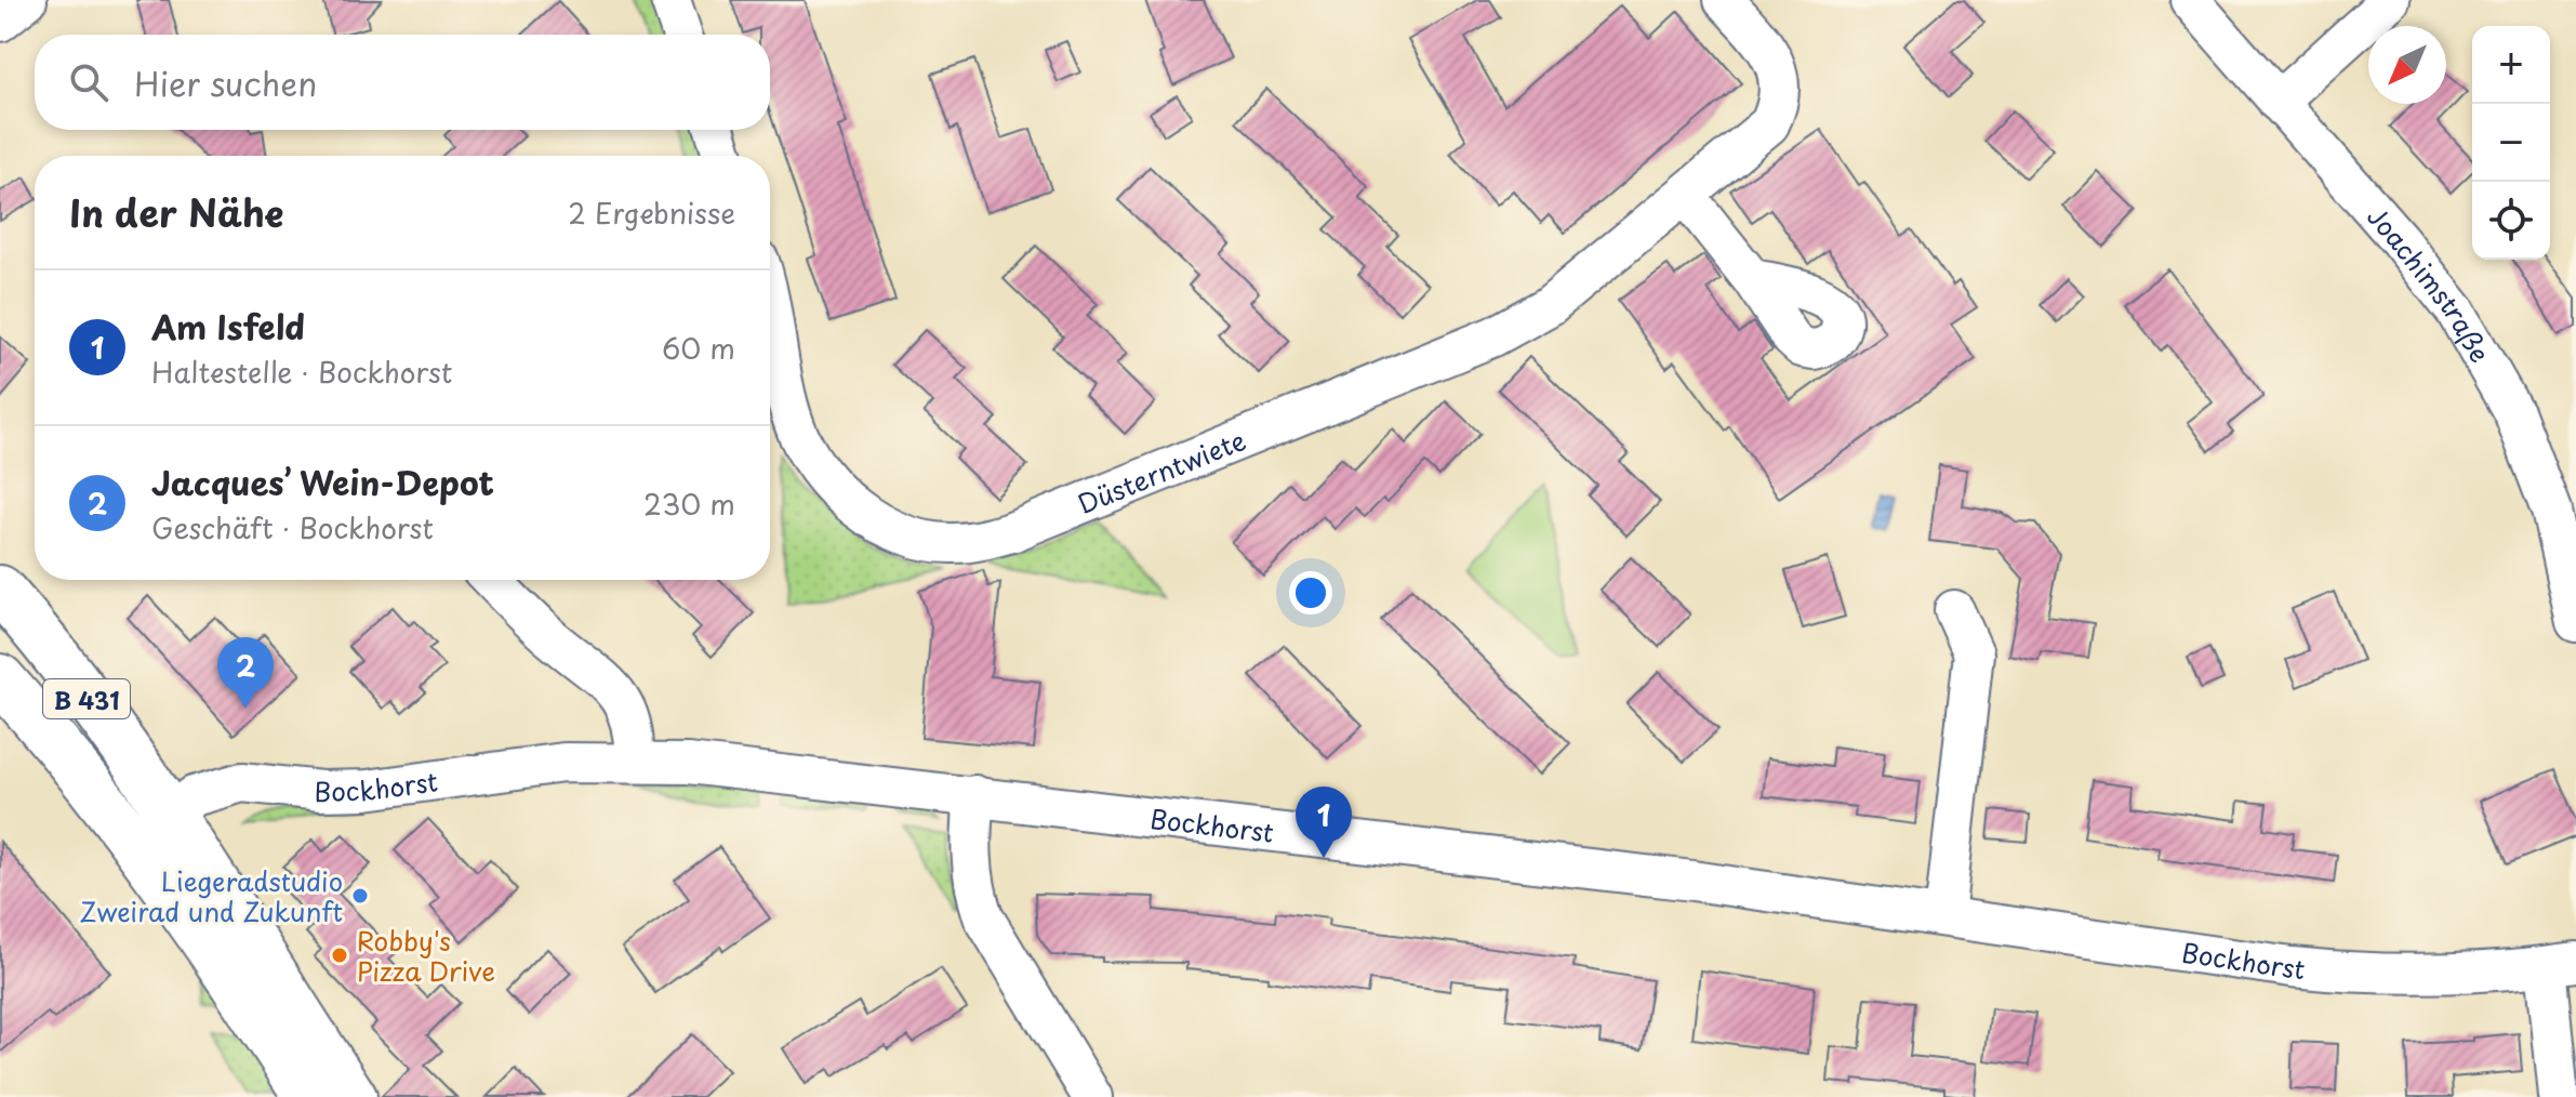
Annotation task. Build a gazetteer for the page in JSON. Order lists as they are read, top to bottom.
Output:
{
  "streets": {
    "main road": ["B 431"],
    "street": ["Joachimstraße", "Düsterntwiete", "Bockhorst"]
  },
  "crossings": [
    ["B 431", "Bockhorst"]
  ],
  "places": ["Liegeradstudio Zweirad und Zukunft", "Robby's Pizza Drive"],
  "north": "bottom left",
  "page": {
    "map_buttons": ["+", "−"],
    "search": "Hier suchen",
    "heading": ["In der Nähe", "2 Ergebnisse"],
    "list": [
      {
        "mark": "1",
        "name": "Am Isfeld",
        "note": "Haltestelle · Bockhorst",
        "value": "60 m"
      },
      {
        "mark": "2",
        "name": "Jacques’ Wein-Depot",
        "note": "Geschäft · Bockhorst",
        "value": "230 m"
      }
    ],
    "pins": ["2", "1"]
  }
}
